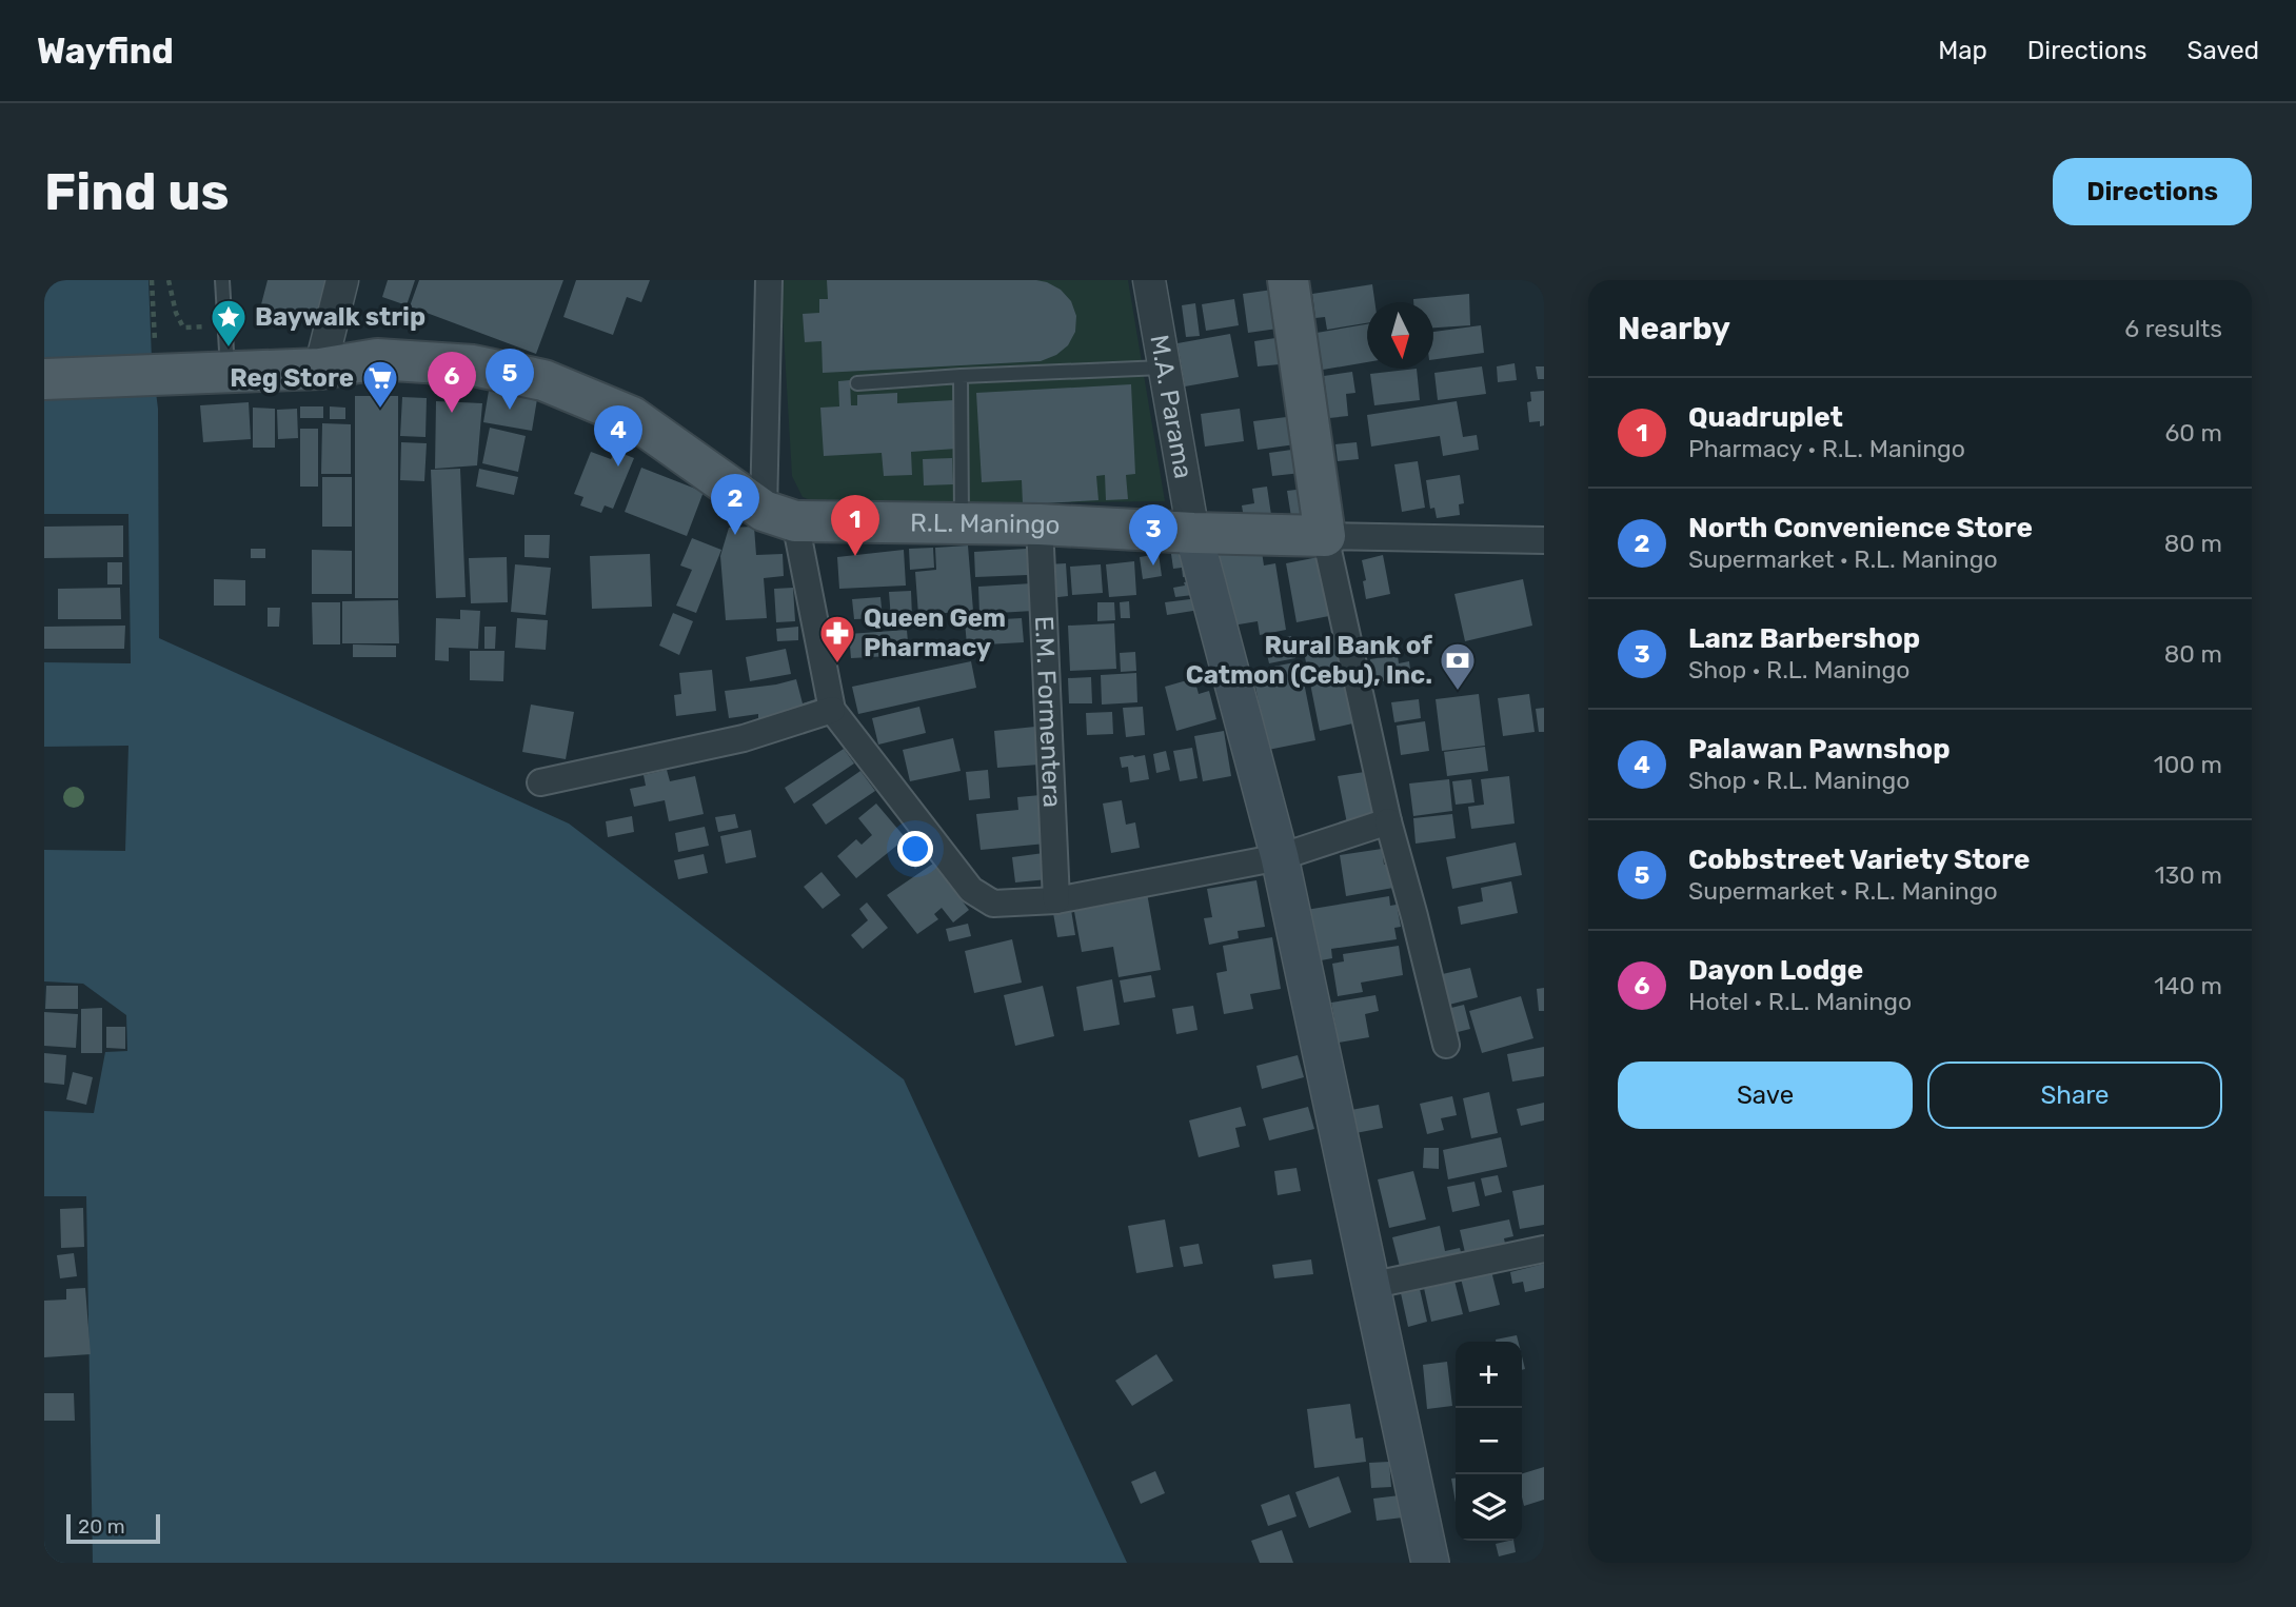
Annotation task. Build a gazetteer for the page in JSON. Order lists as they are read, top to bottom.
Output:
{
  "streets": {
    "main road": ["R.L. Maningo"],
    "street": ["M.A. Parama", "E.M. Formentera"]
  },
  "crossings": [
    ["M.A. Parama", "R.L. Maningo"],
    ["R.L. Maningo", "E.M. Formentera"]
  ],
  "places": {
    "place": ["Baywalk strip"],
    "supermarket": ["Reg Store"],
    "pharmacy": ["Queen Gem Pharmacy"],
    "bank": ["Rural Bank of Catmon (Cebu), Inc."]
  },
  "scale_bar": "20 m",
  "north": "bottom",
  "page": {
    "header": "Wayfind",
    "nav": ["Map", "Directions", "Saved"],
    "buttons": [
      "Directions",
      ["Save", "Share"]
    ],
    "title": "Find us",
    "heading": ["Nearby", "6 results"],
    "pins": [
      "5",
      "6",
      "4",
      "2",
      "1",
      "3"
    ],
    "list": [
      {
        "mark": "1",
        "name": "Quadruplet",
        "note": "Pharmacy · R.L. Maningo",
        "value": "60 m"
      },
      {
        "mark": "2",
        "name": "North Convenience Store",
        "note": "Supermarket · R.L. Maningo",
        "value": "80 m"
      },
      {
        "mark": "3",
        "name": "Lanz Barbershop",
        "note": "Shop · R.L. Maningo",
        "value": "80 m"
      },
      {
        "mark": "4",
        "name": "Palawan Pawnshop",
        "note": "Shop · R.L. Maningo",
        "value": "100 m"
      },
      {
        "mark": "5",
        "name": "Cobbstreet Variety Store",
        "note": "Supermarket · R.L. Maningo",
        "value": "130 m"
      },
      {
        "mark": "6",
        "name": "Dayon Lodge",
        "note": "Hotel · R.L. Maningo",
        "value": "140 m"
      }
    ],
    "map_buttons": ["+", "−"],
    "scale": "20 m"
  }
}
